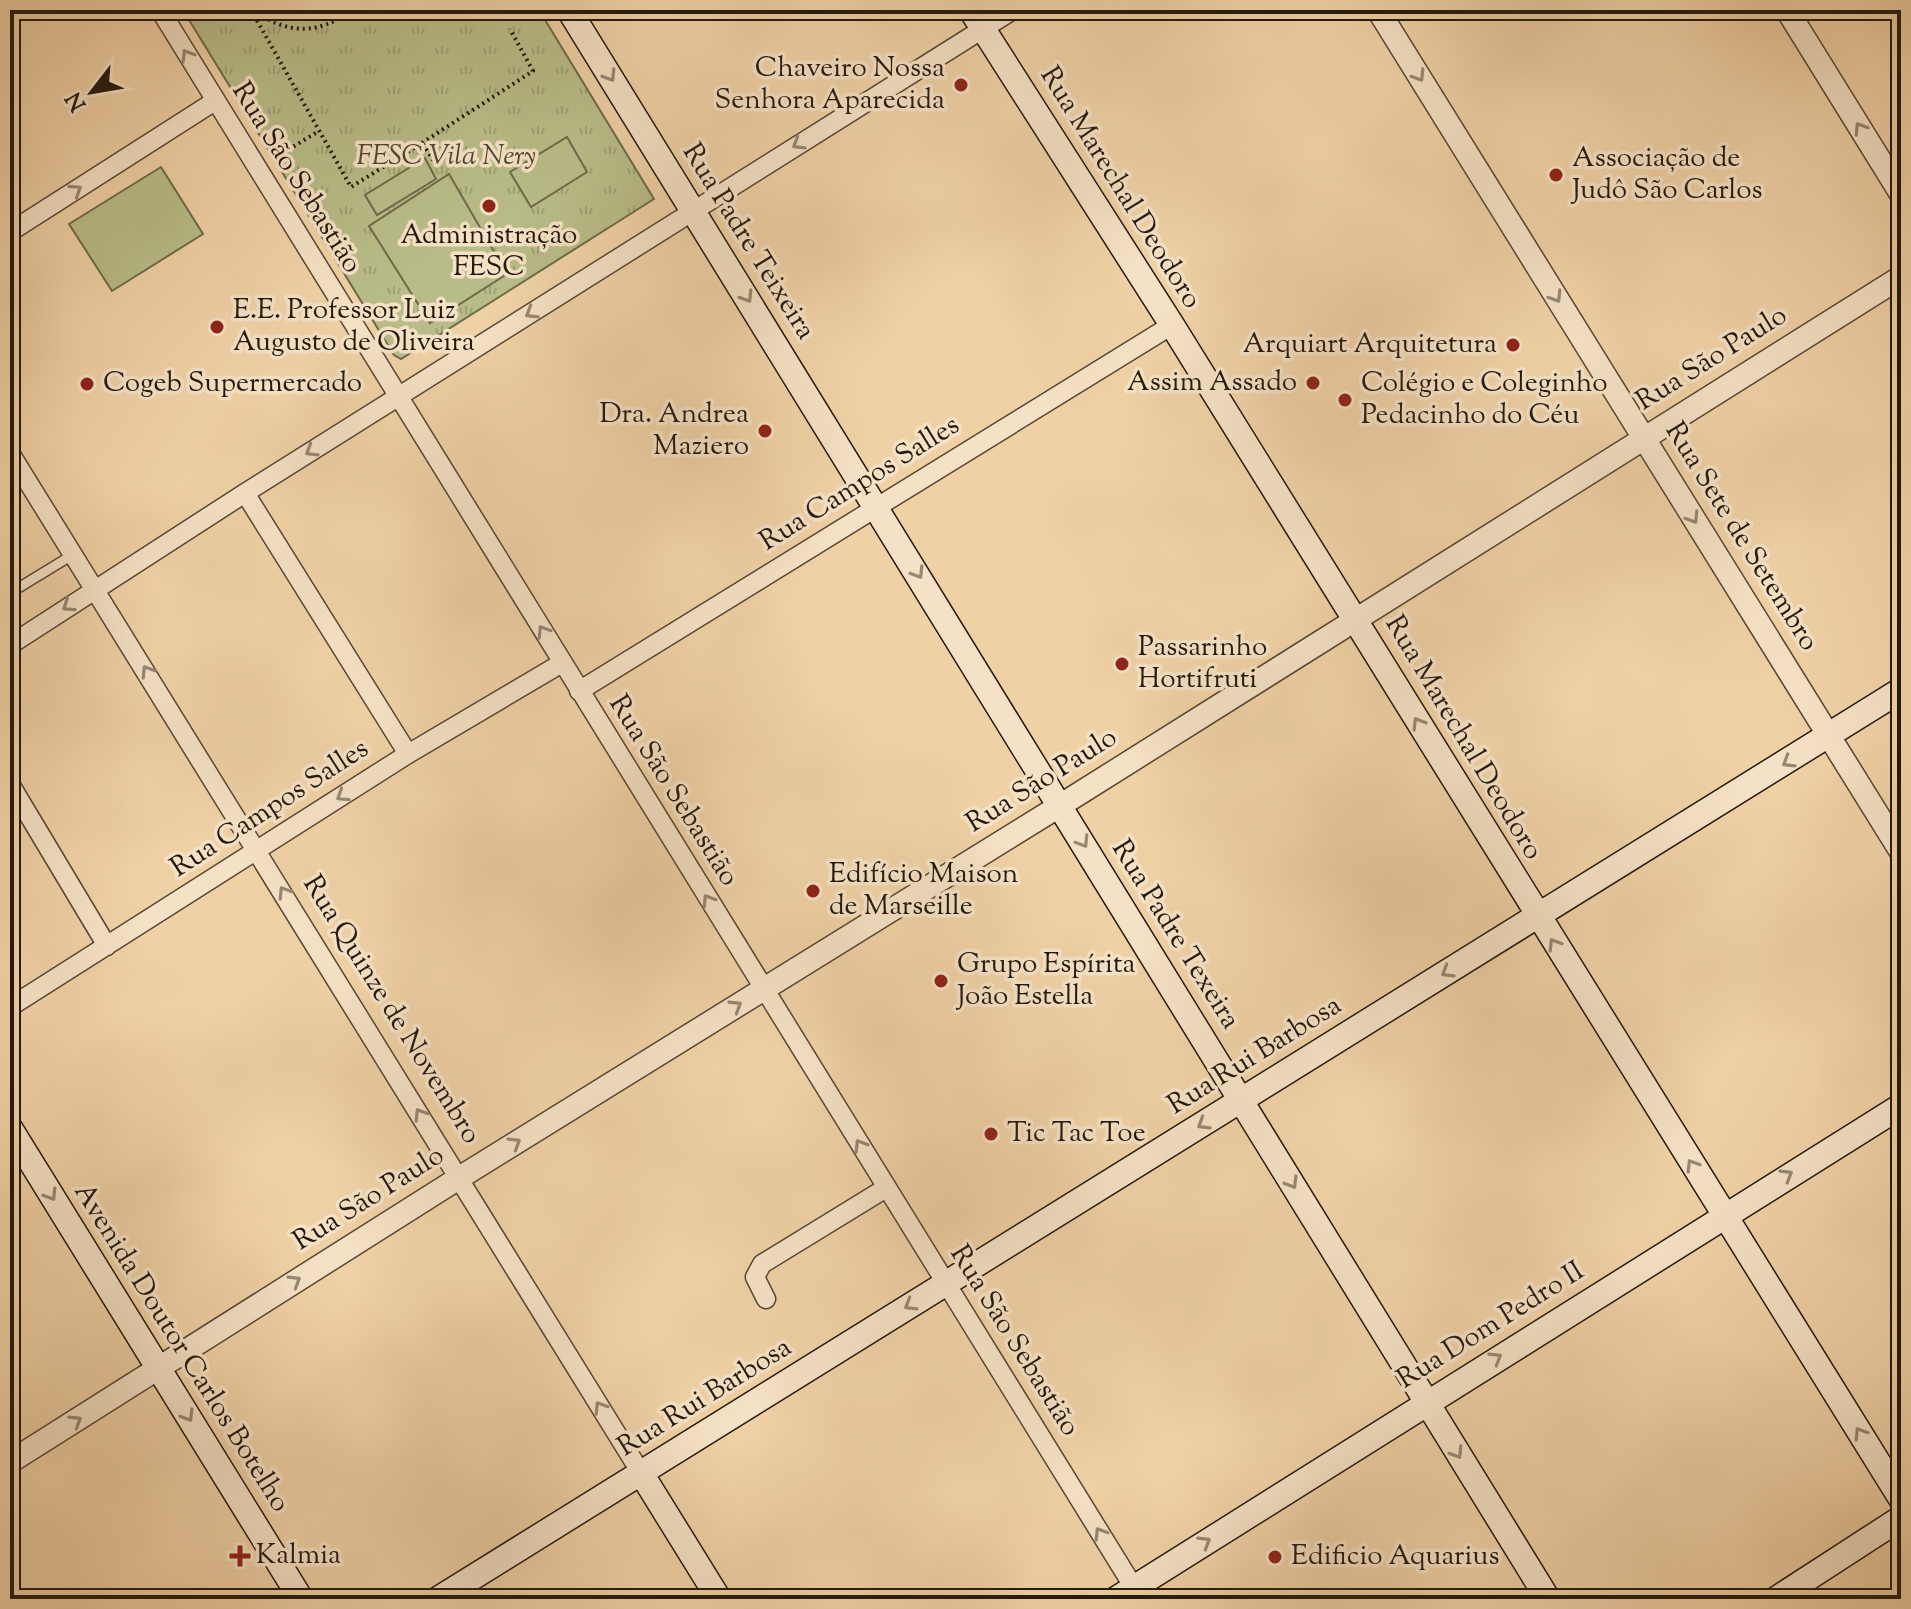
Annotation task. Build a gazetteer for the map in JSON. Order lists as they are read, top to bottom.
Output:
{
  "streets": {
    "main road": [
      "Rua Marechal Deodoro",
      "Rua Padre Teixeira",
      "Rua Padre Texeira",
      "Rua Quinze de Novembro",
      "Rua Rui Barbosa",
      "Rua Dom Pedro II",
      "Avenida Doutor Carlos Botelho"
    ],
    "street": [
      "Rua São Sebastião",
      "Rua São Paulo",
      "Rua Campos Salles",
      "Rua Sete de Setembro"
    ]
  },
  "crossings": [
    ["Rua São Sebastião", "Rua São Paulo"],
    ["Rua São Sebastião", "Rua Campos Salles"],
    ["Rua São Sebastião", "Rua Rui Barbosa"],
    ["Rua São Sebastião", "Rua Dom Pedro II"],
    ["Rua Marechal Deodoro", "Rua São Paulo"],
    ["Rua Marechal Deodoro", "Rua Campos Salles"],
    ["Rua Marechal Deodoro", "Rua Rui Barbosa"],
    ["Rua Marechal Deodoro", "Rua Dom Pedro II"],
    ["Rua Padre Teixeira", "Rua Campos Salles"],
    ["Rua Padre Teixeira", "Rua Padre Texeira"],
    ["Rua São Paulo", "Rua Sete de Setembro"],
    ["Rua São Paulo", "Rua Padre Texeira"],
    ["Rua São Paulo", "Rua Quinze de Novembro"],
    ["Rua São Paulo", "Avenida Doutor Carlos Botelho"],
    ["Rua Campos Salles", "Rua Padre Texeira"],
    ["Rua Campos Salles", "Rua Quinze de Novembro"],
    ["Rua Sete de Setembro", "Rua Rui Barbosa"],
    ["Rua Padre Texeira", "Rua Rui Barbosa"],
    ["Rua Padre Texeira", "Rua Dom Pedro II"],
    ["Rua Quinze de Novembro", "Rua Rui Barbosa"]
  ],
  "one_way": [
    "Rua São Sebastião",
    "Rua Marechal Deodoro",
    "Rua Padre Teixeira",
    "Rua São Paulo",
    "Rua Sete de Setembro",
    "Rua Padre Texeira",
    "Rua Quinze de Novembro",
    "Rua Rui Barbosa",
    "Rua Dom Pedro II",
    "Avenida Doutor Carlos Botelho"
  ],
  "parks": ["FESC Vila Nery"],
  "places": {
    "other": [
      "Chaveiro Nossa Senhora Aparecida",
      "Associação de Judô São Carlos",
      "Administração FESC",
      "E.E. Professor Luiz Augusto de Oliveira",
      "Arquiart Arquitetura",
      "Assim Assado",
      "Cogeb Supermercado",
      "Colégio e Coleginho Pedacinho do Céu",
      "Dra. Andrea Maziero",
      "Passarinho Hortifruti",
      "Edifício Maison de Marseille",
      "Grupo Espírita João Estella",
      "Tic Tac Toe",
      "Edificio Aquarius"
    ],
    "health": ["Kalmia"]
  },
  "north": "bottom left"
}
